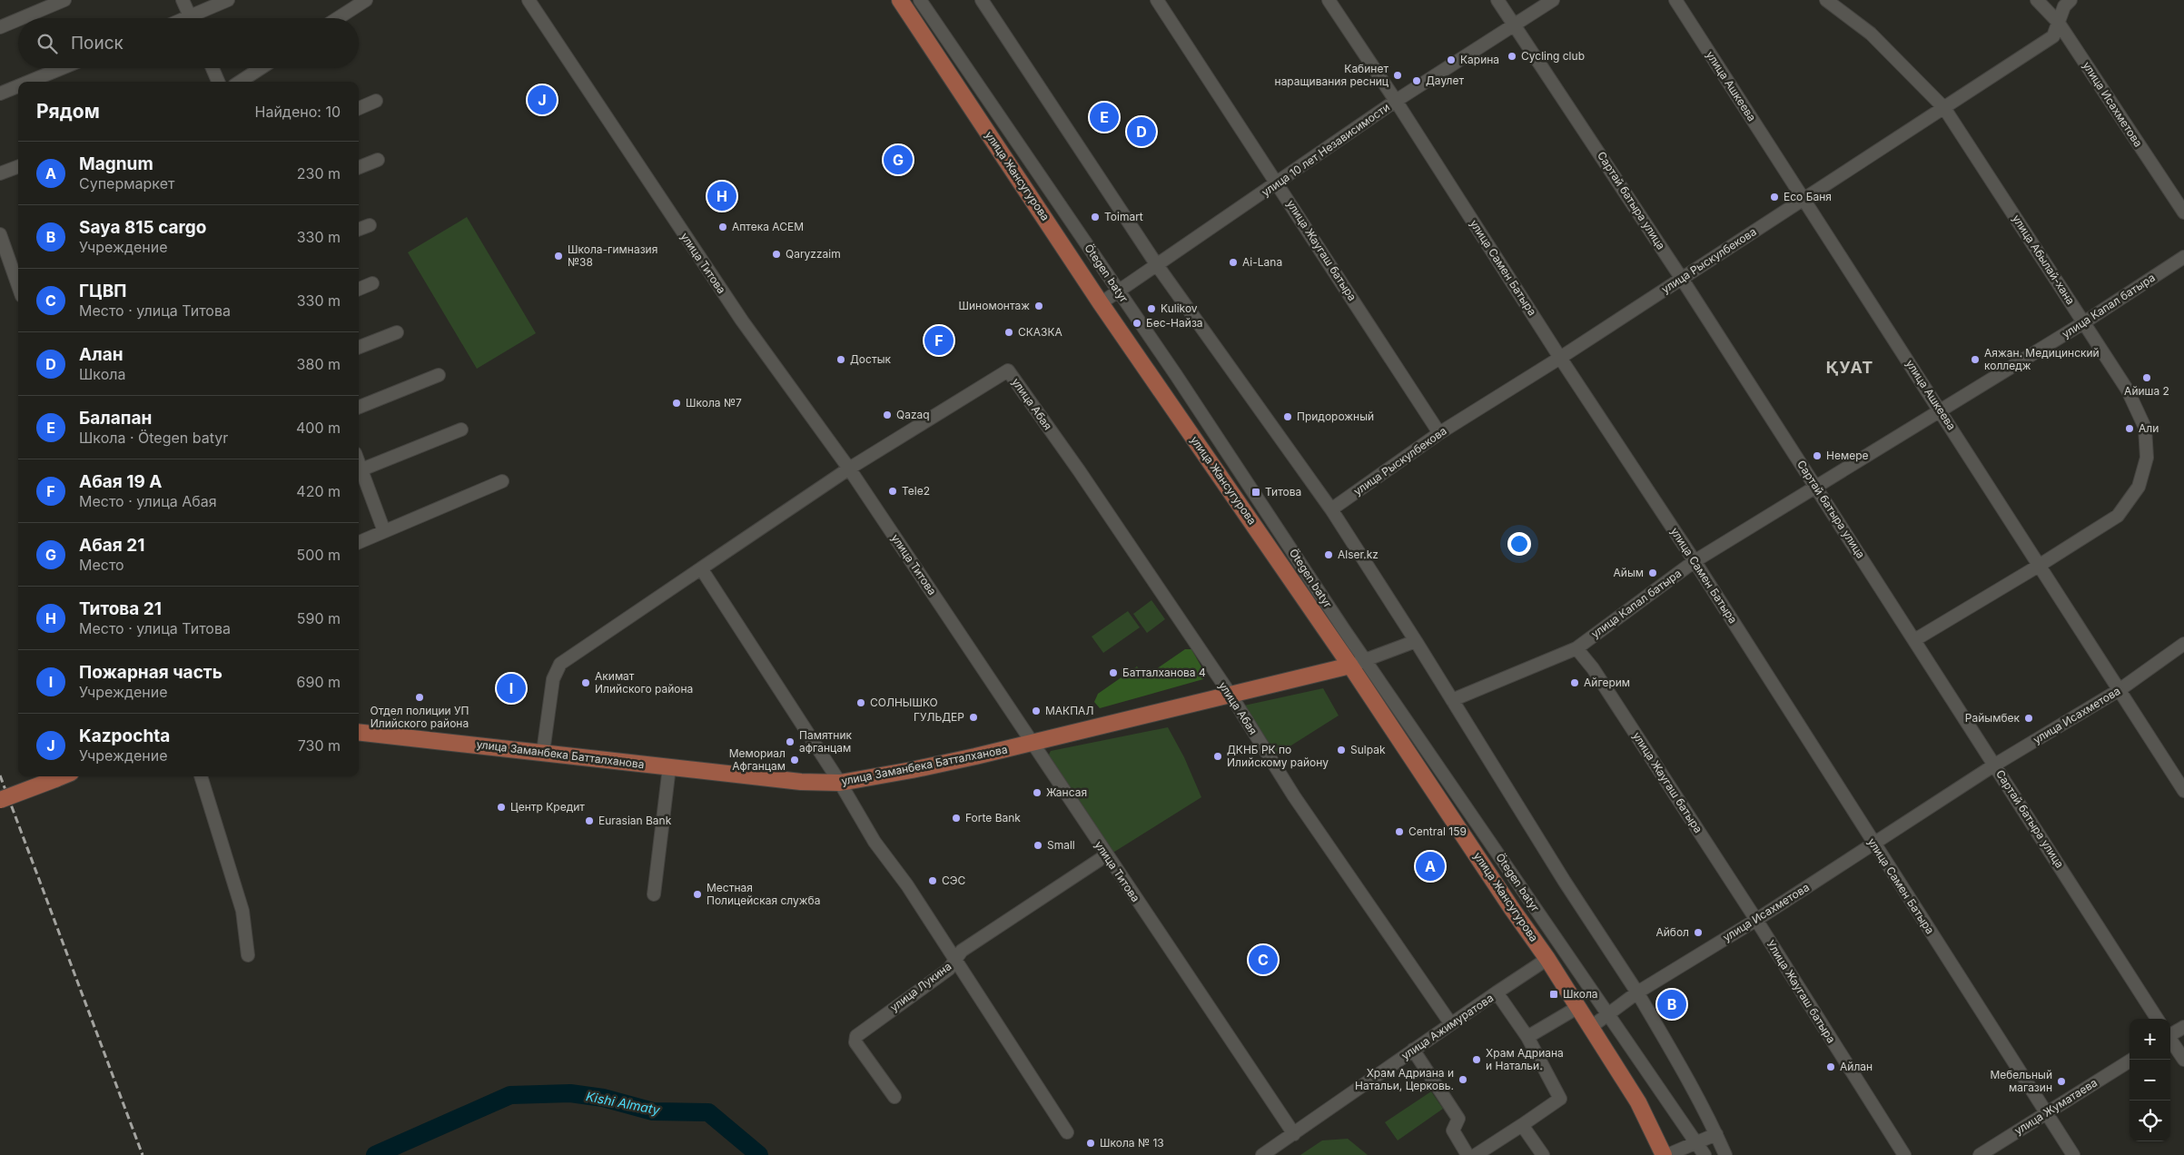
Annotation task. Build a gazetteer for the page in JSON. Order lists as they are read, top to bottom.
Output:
{
  "streets": {
    "main road": ["улица Жансугурова", "улица Заманбека Батталханова"],
    "street": [
      "улица Ашкеева",
      "улица Исахметова",
      "улица 10 лет Независимости",
      "Сартай батыра улица",
      "улица Жаугаш батыра",
      "улица Абылай-хана",
      "улица Рыскулбекова",
      "улица Титова",
      "улица Самен Батыра",
      "Ötegen batyr",
      "улица Капал батыра",
      "улица Абая",
      "улица Лукина",
      "Улица Жаугаш батыра",
      "улица Ажимуратова",
      "улица Жуматаева"
    ]
  },
  "crossings": [
    ["улица Ашкеева", "улица Исахметова"],
    ["улица Ашкеева", "улица Абылай-хана"],
    ["улица Ашкеева", "улица Рыскулбекова"],
    ["улица Ашкеева", "улица Капал батыра"],
    ["улица Исахметова", "улица Жансугурова"],
    ["улица Исахметова", "Сартай батыра улица"],
    ["улица Исахметова", "улица Жаугаш батыра"],
    ["улица Исахметова", "улица Рыскулбекова"],
    ["улица Исахметова", "улица Самен Батыра"],
    ["улица Исахметова", "Улица Жаугаш батыра"],
    ["улица 10 лет Независимости", "улица Жансугурова"],
    ["улица 10 лет Независимости", "Сартай батыра улица"],
    ["улица 10 лет Независимости", "улица Жаугаш батыра"],
    ["улица 10 лет Независимости", "улица Самен Батыра"],
    ["улица Жансугурова", "улица Заманбека Батталханова"],
    ["Сартай батыра улица", "улица Абылай-хана"],
    ["Сартай батыра улица", "улица Рыскулбекова"],
    ["Сартай батыра улица", "улица Капал батыра"],
    ["улица Жаугаш батыра", "улица Рыскулбекова"],
    ["улица Жаугаш батыра", "улица Капал батыра"],
    ["улица Жаугаш батыра", "Улица Жаугаш батыра"],
    ["улица Абылай-хана", "улица Рыскулбекова"],
    ["улица Абылай-хана", "улица Капал батыра"],
    ["улица Рыскулбекова", "улица Самен Батыра"],
    ["улица Титова", "улица Абая"],
    ["улица Титова", "улица Заманбека Батталханова"],
    ["улица Титова", "улица Лукина"],
    ["улица Титова", "улица Ажимуратова"],
    ["улица Самен Батыра", "улица Капал батыра"],
    ["улица Самен Батыра", "улица Жуматаева"],
    ["улица Абая", "улица Заманбека Батталханова"],
    ["улица Абая", "улица Ажимуратова"]
  ],
  "districts": ["ҚУАТ"],
  "water": ["Kіshі Almaty"],
  "places": {
    "other": [
      "Cycling club",
      "Карина",
      "Кабинет наращивания ресниц",
      "Даулет",
      "Eco Баня",
      "Toimart",
      "Аптека АСЕМ",
      "Qaryzzaim",
      "Школа-гимназия №38",
      "Ai-Lana",
      "Шиномонтаж",
      "Kulikov",
      "Бес-Найза",
      "СКАЗКА",
      "Достык",
      "Аяжан. Медицинский колледж",
      "Айиша 2",
      "Школа №7",
      "Qazaq",
      "Придорожный",
      "Али",
      "Немере",
      "Tele2",
      "Alser.kz",
      "Айым",
      "Батталханова 4",
      "Акимат Илийского района",
      "Айгерим",
      "Отдел полиции УП Илийского района",
      "СОЛНЫШКО",
      "МАКПАЛ",
      "ГУЛЬДЕР",
      "Райымбек",
      "Памятник афганцам",
      "Sulpak",
      "ДКНБ РК по Илийскому району",
      "Мемориал Афганцам",
      "Жансая",
      "Центр Кредит",
      "Forte Bank",
      "Eurasian Bank",
      "Central 159",
      "Small",
      "СЭС",
      "Местная Полицейская служба",
      "Айбол",
      "Храм Адриана и Натальи.",
      "Айлан",
      "Храм Адриана и Натальи, Церковь.",
      "Мебельный магазин",
      "Школа № 13"
    ],
    "transit": ["Титова", "Школа"]
  },
  "page": {
    "search": "Поиск",
    "heading": ["Рядом", "Найдено: 10"],
    "pins": [
      "J",
      "E",
      "D",
      "G",
      "H",
      "F",
      "I",
      "A",
      "C",
      "B"
    ],
    "list": [
      {
        "mark": "A",
        "name": "Magnum",
        "note": "Супермаркет",
        "value": "230 m"
      },
      {
        "mark": "B",
        "name": "Saya 815 cargo",
        "note": "Учреждение",
        "value": "330 m"
      },
      {
        "mark": "C",
        "name": "ГЦВП",
        "note": "Место · улица Титова",
        "value": "330 m"
      },
      {
        "mark": "D",
        "name": "Алан",
        "note": "Школа",
        "value": "380 m"
      },
      {
        "mark": "E",
        "name": "Балапан",
        "note": "Школа · Ötegen batyr",
        "value": "400 m"
      },
      {
        "mark": "F",
        "name": "Абая 19 А",
        "note": "Место · улица Абая",
        "value": "420 m"
      },
      {
        "mark": "G",
        "name": "Абая 21",
        "note": "Место",
        "value": "500 m"
      },
      {
        "mark": "H",
        "name": "Титова 21",
        "note": "Место · улица Титова",
        "value": "590 m"
      },
      {
        "mark": "I",
        "name": "Пожарная часть",
        "note": "Учреждение",
        "value": "690 m"
      },
      {
        "mark": "J",
        "name": "Kazpochta",
        "note": "Учреждение",
        "value": "730 m"
      }
    ],
    "map_buttons": ["+", "−"]
  }
}
